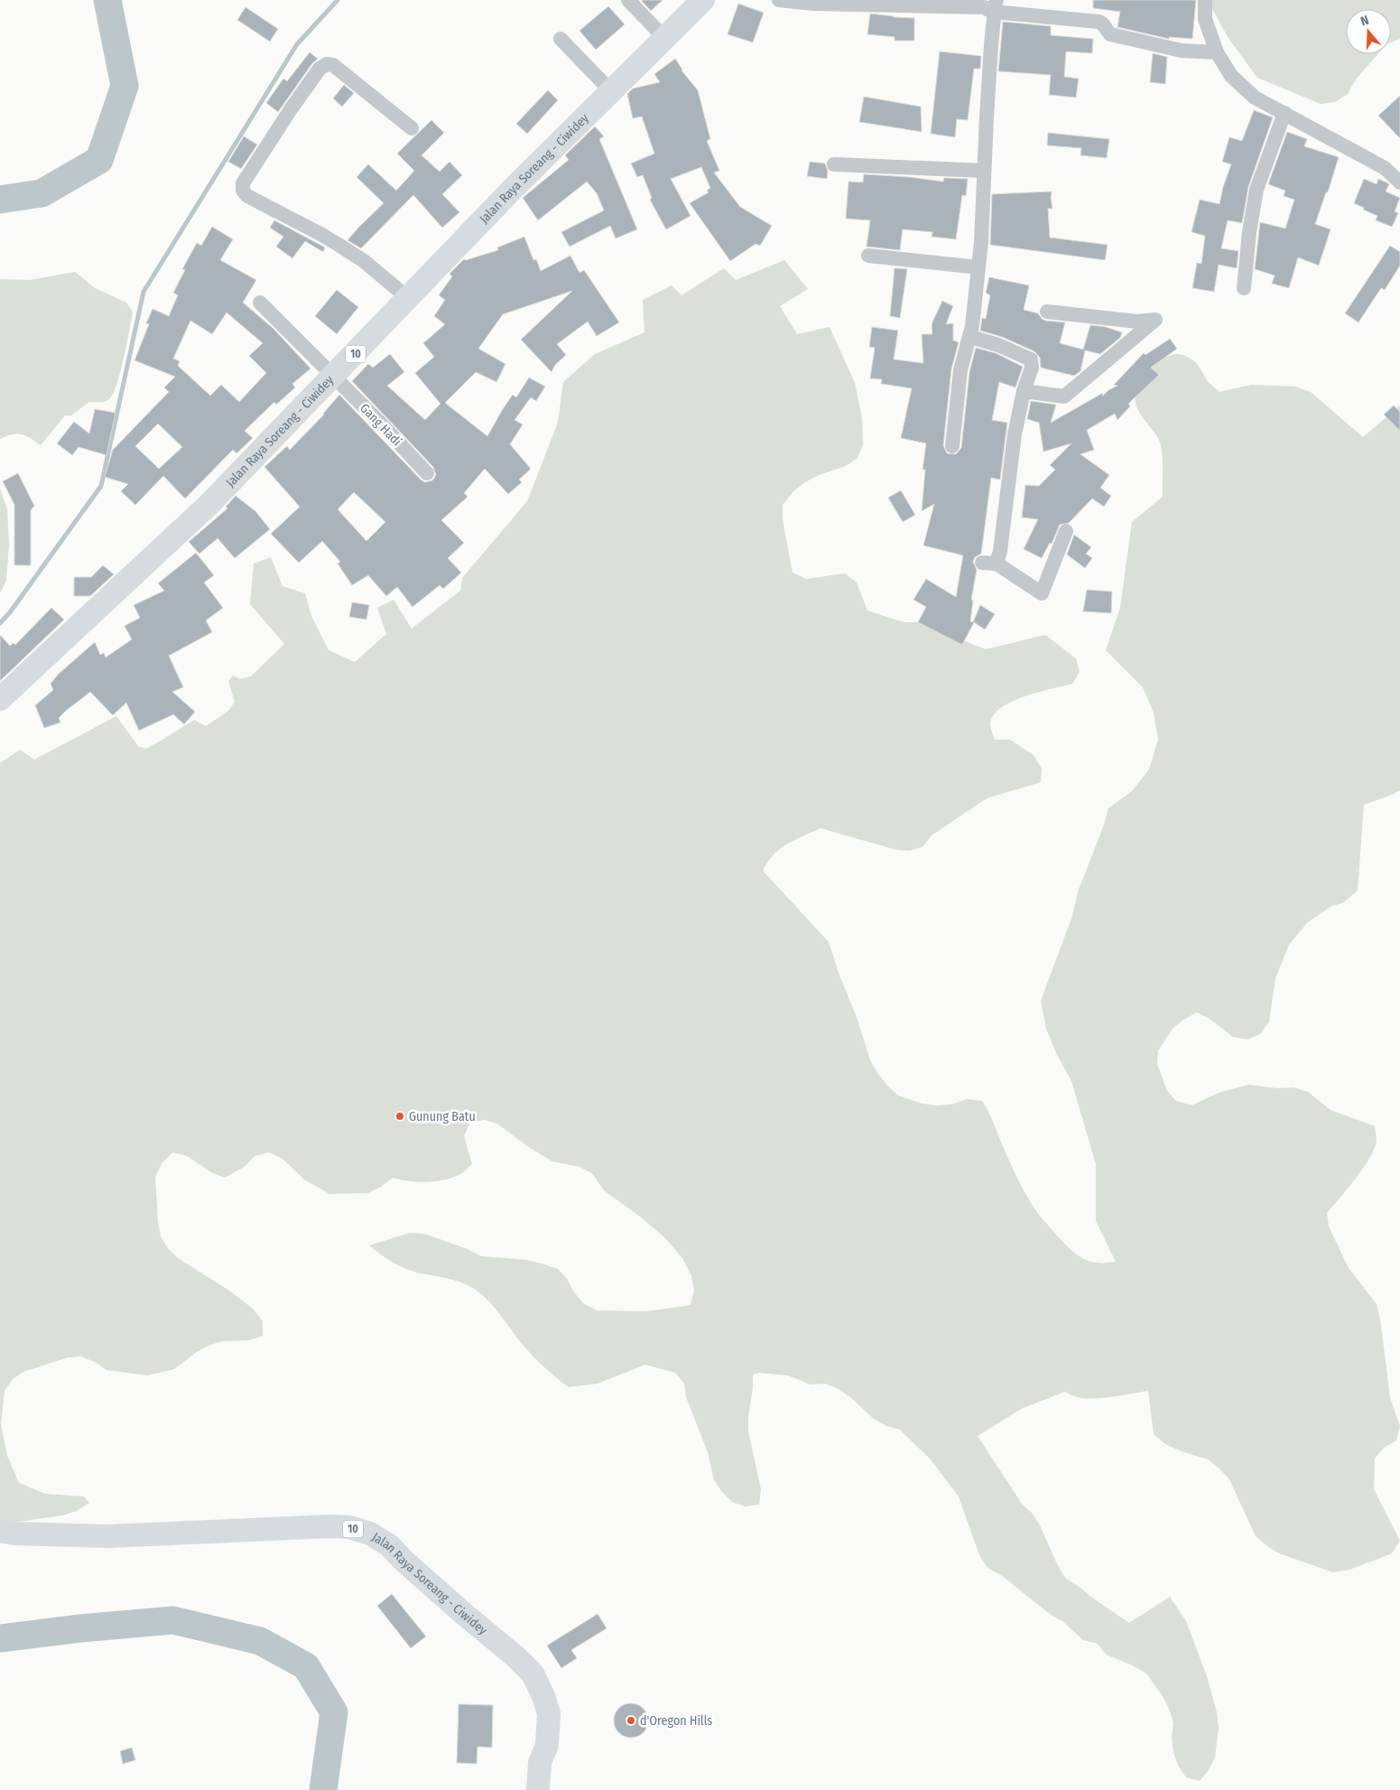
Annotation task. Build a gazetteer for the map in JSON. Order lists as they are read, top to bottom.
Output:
{
  "streets": {
    "highway": ["Jalan Raya Soreang - Ciwidey", "10"],
    "street": ["Gang Hadi"]
  },
  "crossings": [
    ["Jalan Raya Soreang - Ciwidey", "Gang Hadi"]
  ],
  "places": ["Gunung Batu", "d'Oregon Hills"],
  "north": "top"
}
